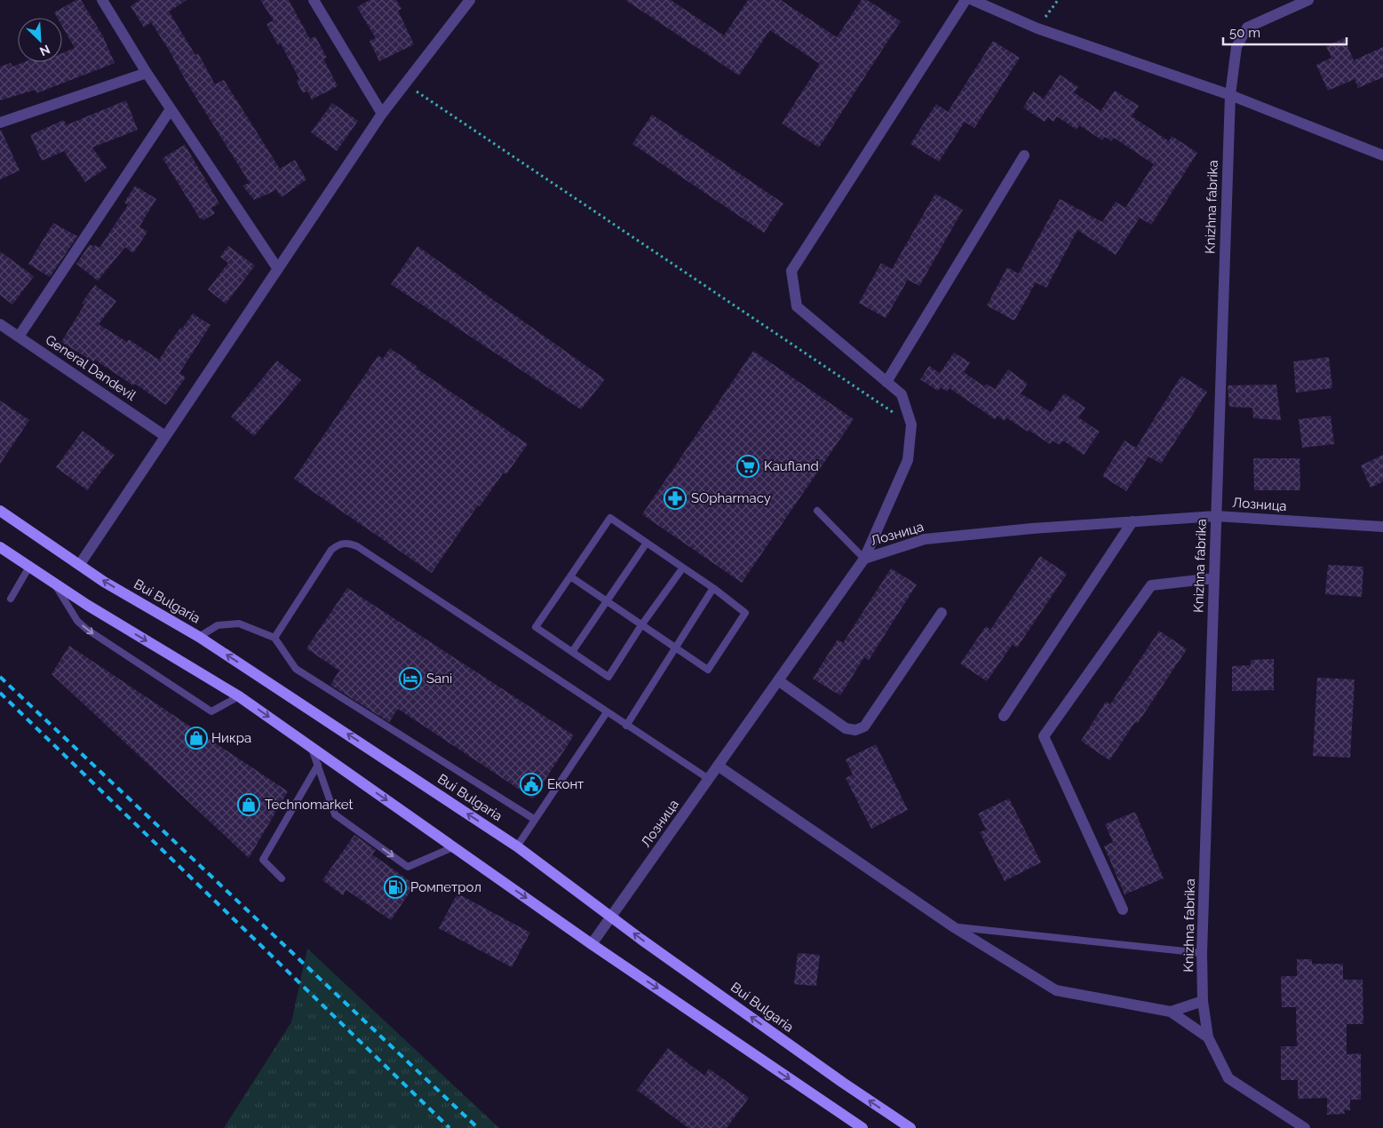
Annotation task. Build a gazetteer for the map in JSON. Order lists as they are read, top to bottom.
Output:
{
  "streets": {
    "main road": ["Bui Bulgaria"],
    "street": ["Knizhna fabrika", "General Dandevil", "Лозница"]
  },
  "crossings": [
    ["Knizhna fabrika", "Лозница"],
    ["Лозница", "Bui Bulgaria"]
  ],
  "places": {
    "supermarket": ["Kaufland"],
    "pharmacy": ["SOpharmacy"],
    "hotel": ["Sani"],
    "shop": ["Никра", "Technomarket"],
    "public building": ["Еконт"],
    "fuel station": ["Ромпетрол"]
  },
  "scale_bar": "50 m",
  "north": "bottom right"
}
